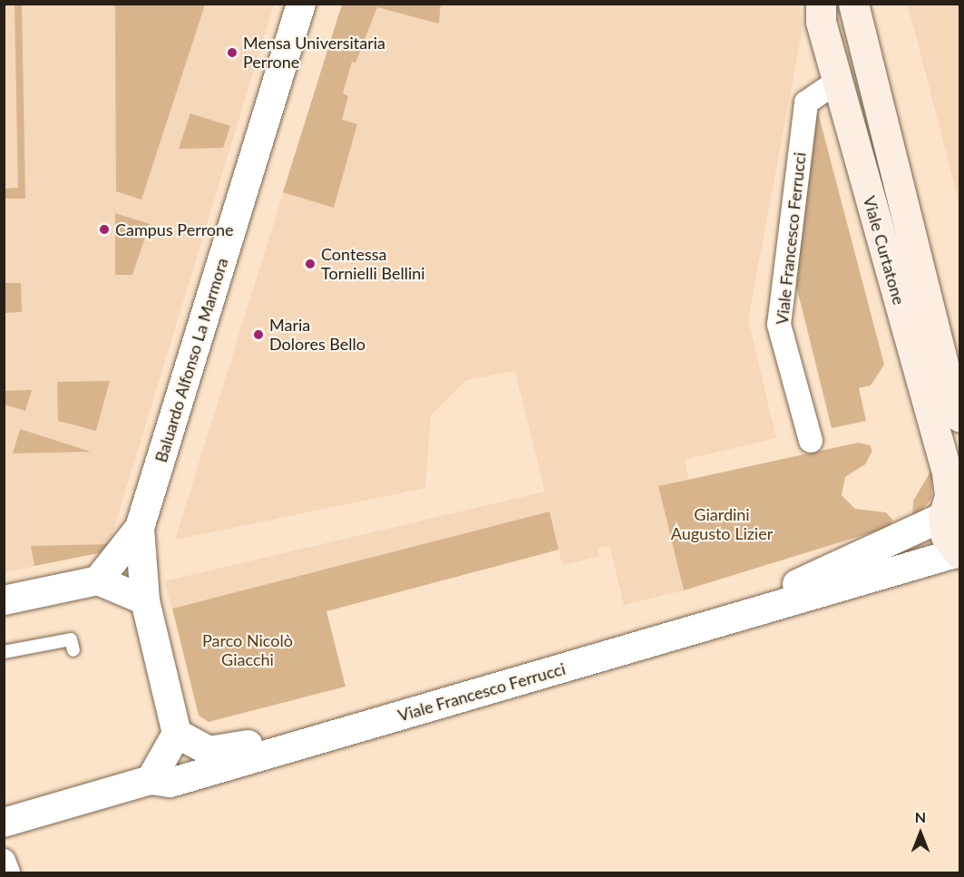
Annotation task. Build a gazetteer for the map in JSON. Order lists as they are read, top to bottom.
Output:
{
  "streets": {
    "main road": ["Viale Curtatone"],
    "street": ["Viale Francesco Ferrucci", "Baluardo Alfonso La Marmora"]
  },
  "crossings": [
    ["Viale Francesco Ferrucci", "Viale Curtatone"],
    ["Viale Francesco Ferrucci", "Baluardo Alfonso La Marmora"]
  ],
  "parks": ["Giardini Augusto Lizier", "Parco Nicolò Giacchi"],
  "places": [
    "Mensa Universitaria Perrone",
    "Campus Perrone",
    "Contessa Tornielli Bellini",
    "Maria Dolores Bello"
  ],
  "north": "top"
}
